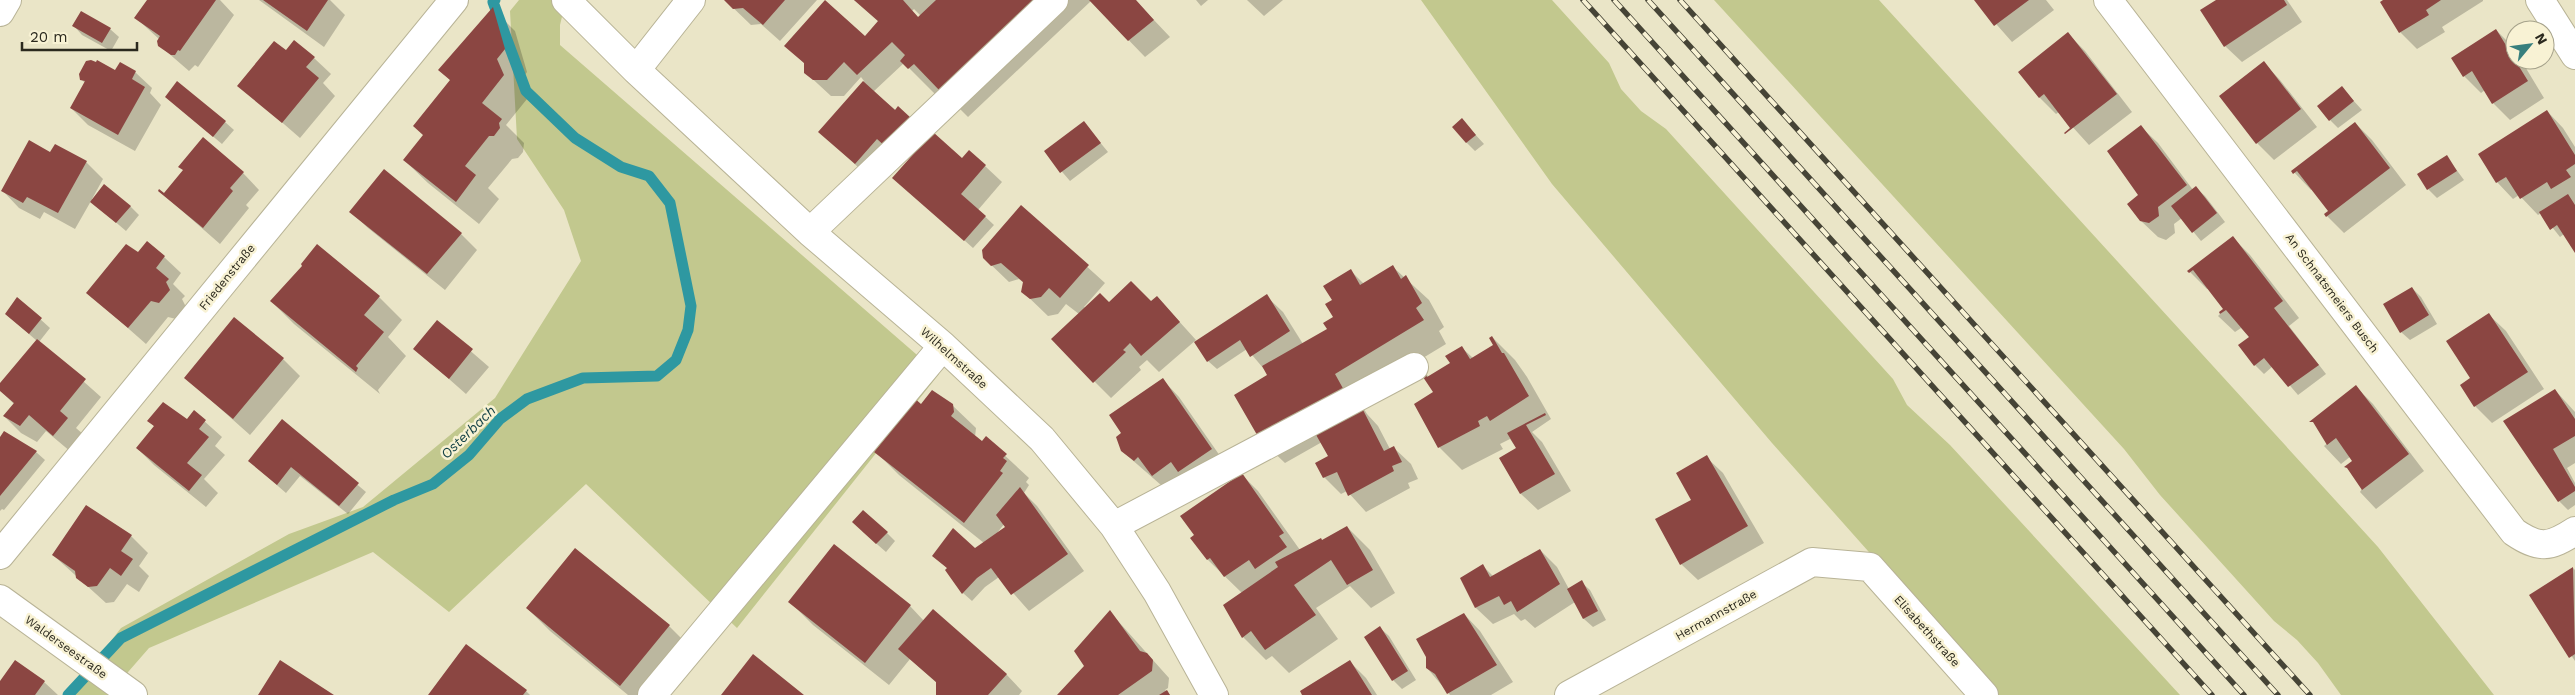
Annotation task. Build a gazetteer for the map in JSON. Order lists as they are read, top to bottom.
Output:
{
  "streets": {
    "street": [
      "Friedenstraße",
      "An Schnatsmeiers Busch",
      "Wilhelmstraße",
      "Hermannstraße",
      "Elisabethstraße",
      "Walderseestraße"
    ]
  },
  "crossings": [
    ["Hermannstraße", "Elisabethstraße"]
  ],
  "water": ["Osterbach"],
  "scale_bar": "20 m",
  "north": "top right"
}
